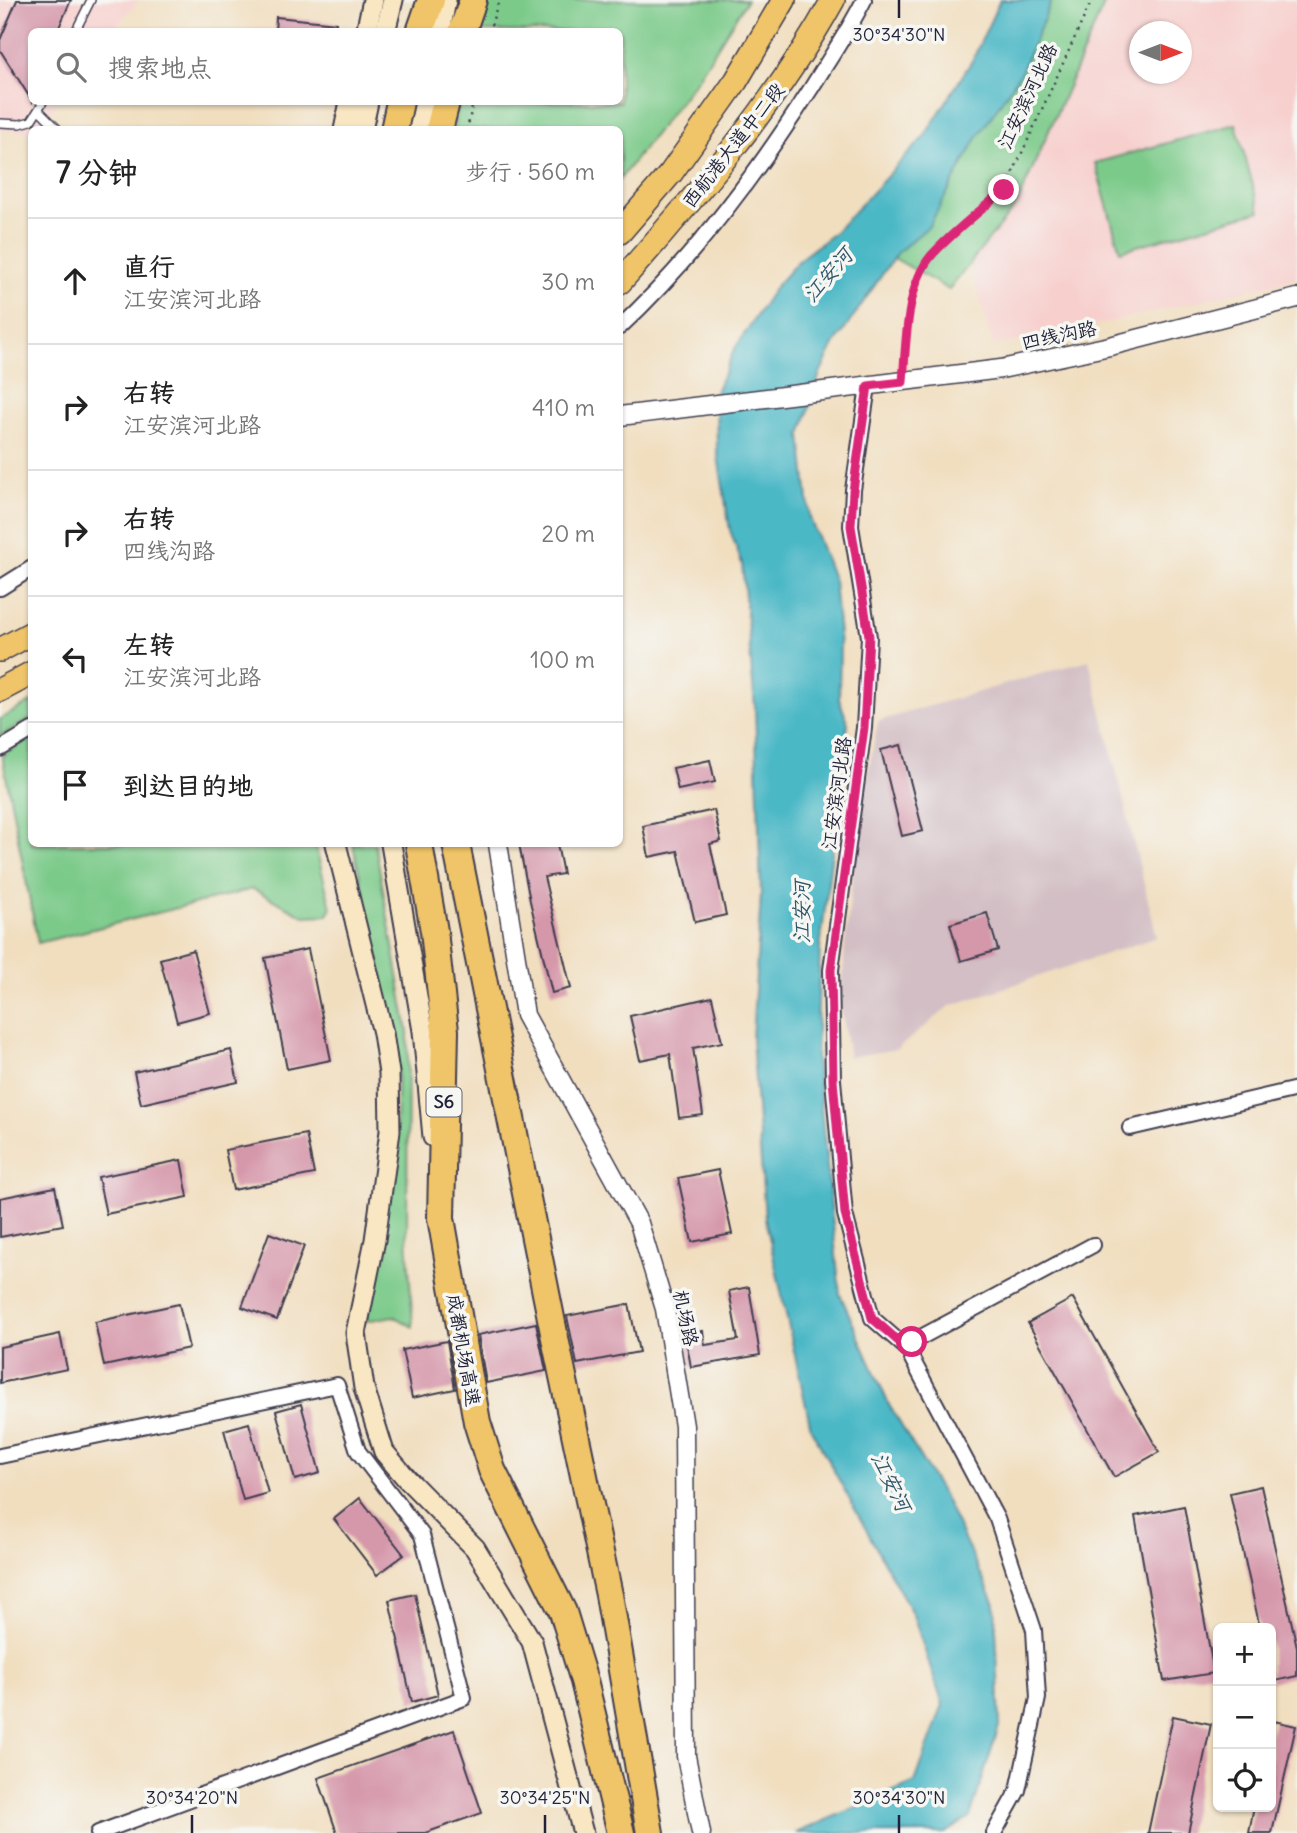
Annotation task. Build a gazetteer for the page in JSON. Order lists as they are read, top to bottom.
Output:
{
  "streets": {
    "highway": ["S6", "成都机场高速"],
    "main road": ["西航港大道中二段"],
    "street": ["江安滨河北路", "四线沟路", "机场路"]
  },
  "crossings": [
    ["江安滨河北路", "四线沟路"]
  ],
  "water": ["江安河"],
  "north": "right",
  "page": {
    "search": "搜索地点",
    "heading": ["7 分钟", "步行 · 560 m"],
    "list": [
      ["直行", "江安滨河北路", "30 m"],
      ["右转", "江安滨河北路", "410 m"],
      ["右转", "四线沟路", "20 m"],
      ["左转", "江安滨河北路", "100 m"],
      "到达目的地"
    ],
    "map_buttons": ["+", "−"]
  },
  "coordinates": ["30°34'30\"N", "30°34'20\"N", "30°34'25\"N"]
}
